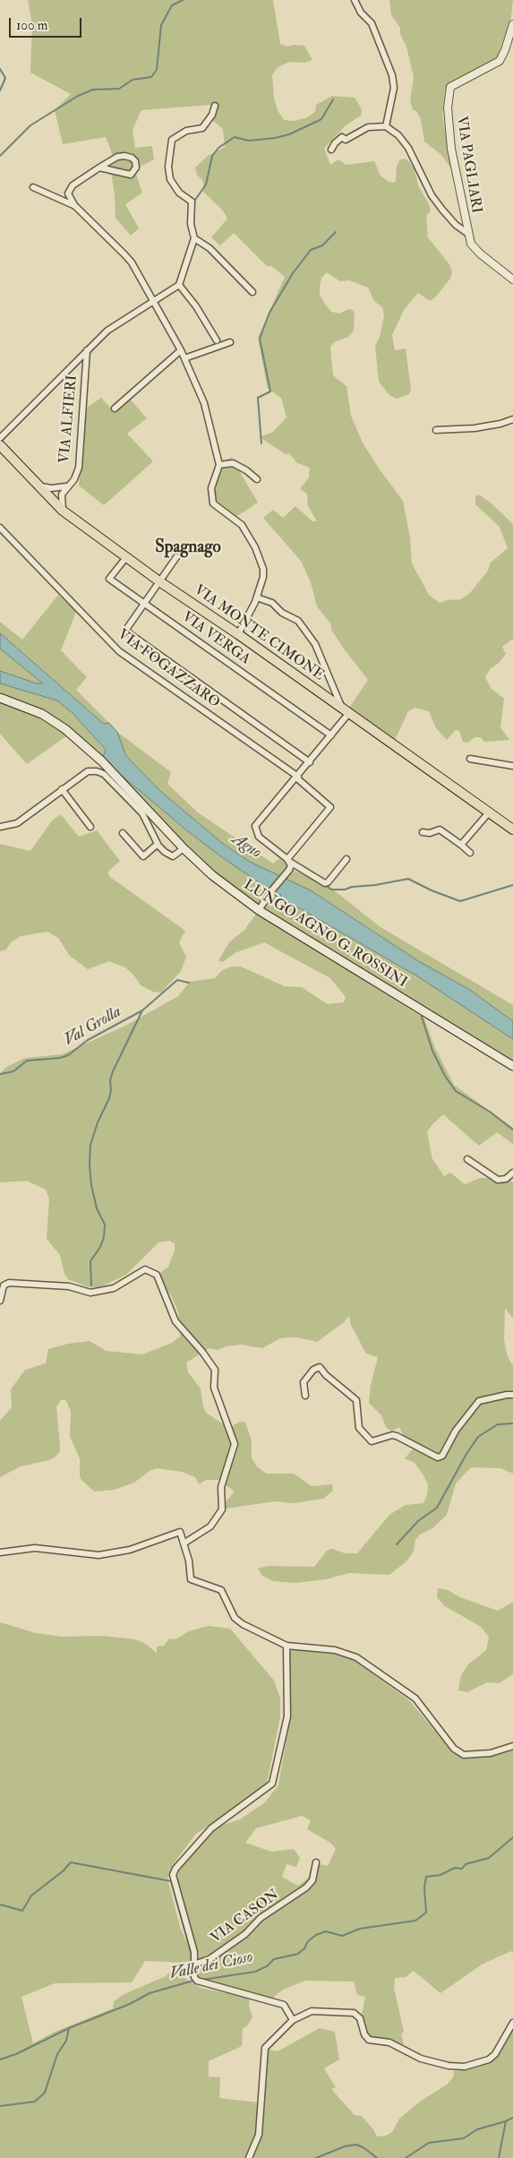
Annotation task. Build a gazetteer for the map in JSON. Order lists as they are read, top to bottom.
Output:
{
  "streets": {
    "main road": ["VIA MONTE CIMONE", "LUNGO AGNO G. ROSSINI"],
    "street": [
      "VIA PAGLIARI",
      "VIA ALFIERI",
      "VIA VERGA",
      "VIA FOGAZZARO",
      "VIA CASON"
    ]
  },
  "crossings": [
    ["VIA MONTE CIMONE", "VIA VERGA"],
    ["VIA VERGA", "VIA FOGAZZARO"]
  ],
  "districts": ["Spagnago"],
  "water": ["Agno", "Val Grolla", "Valle dei Cioso"],
  "scale_bar": "100 m"
}
